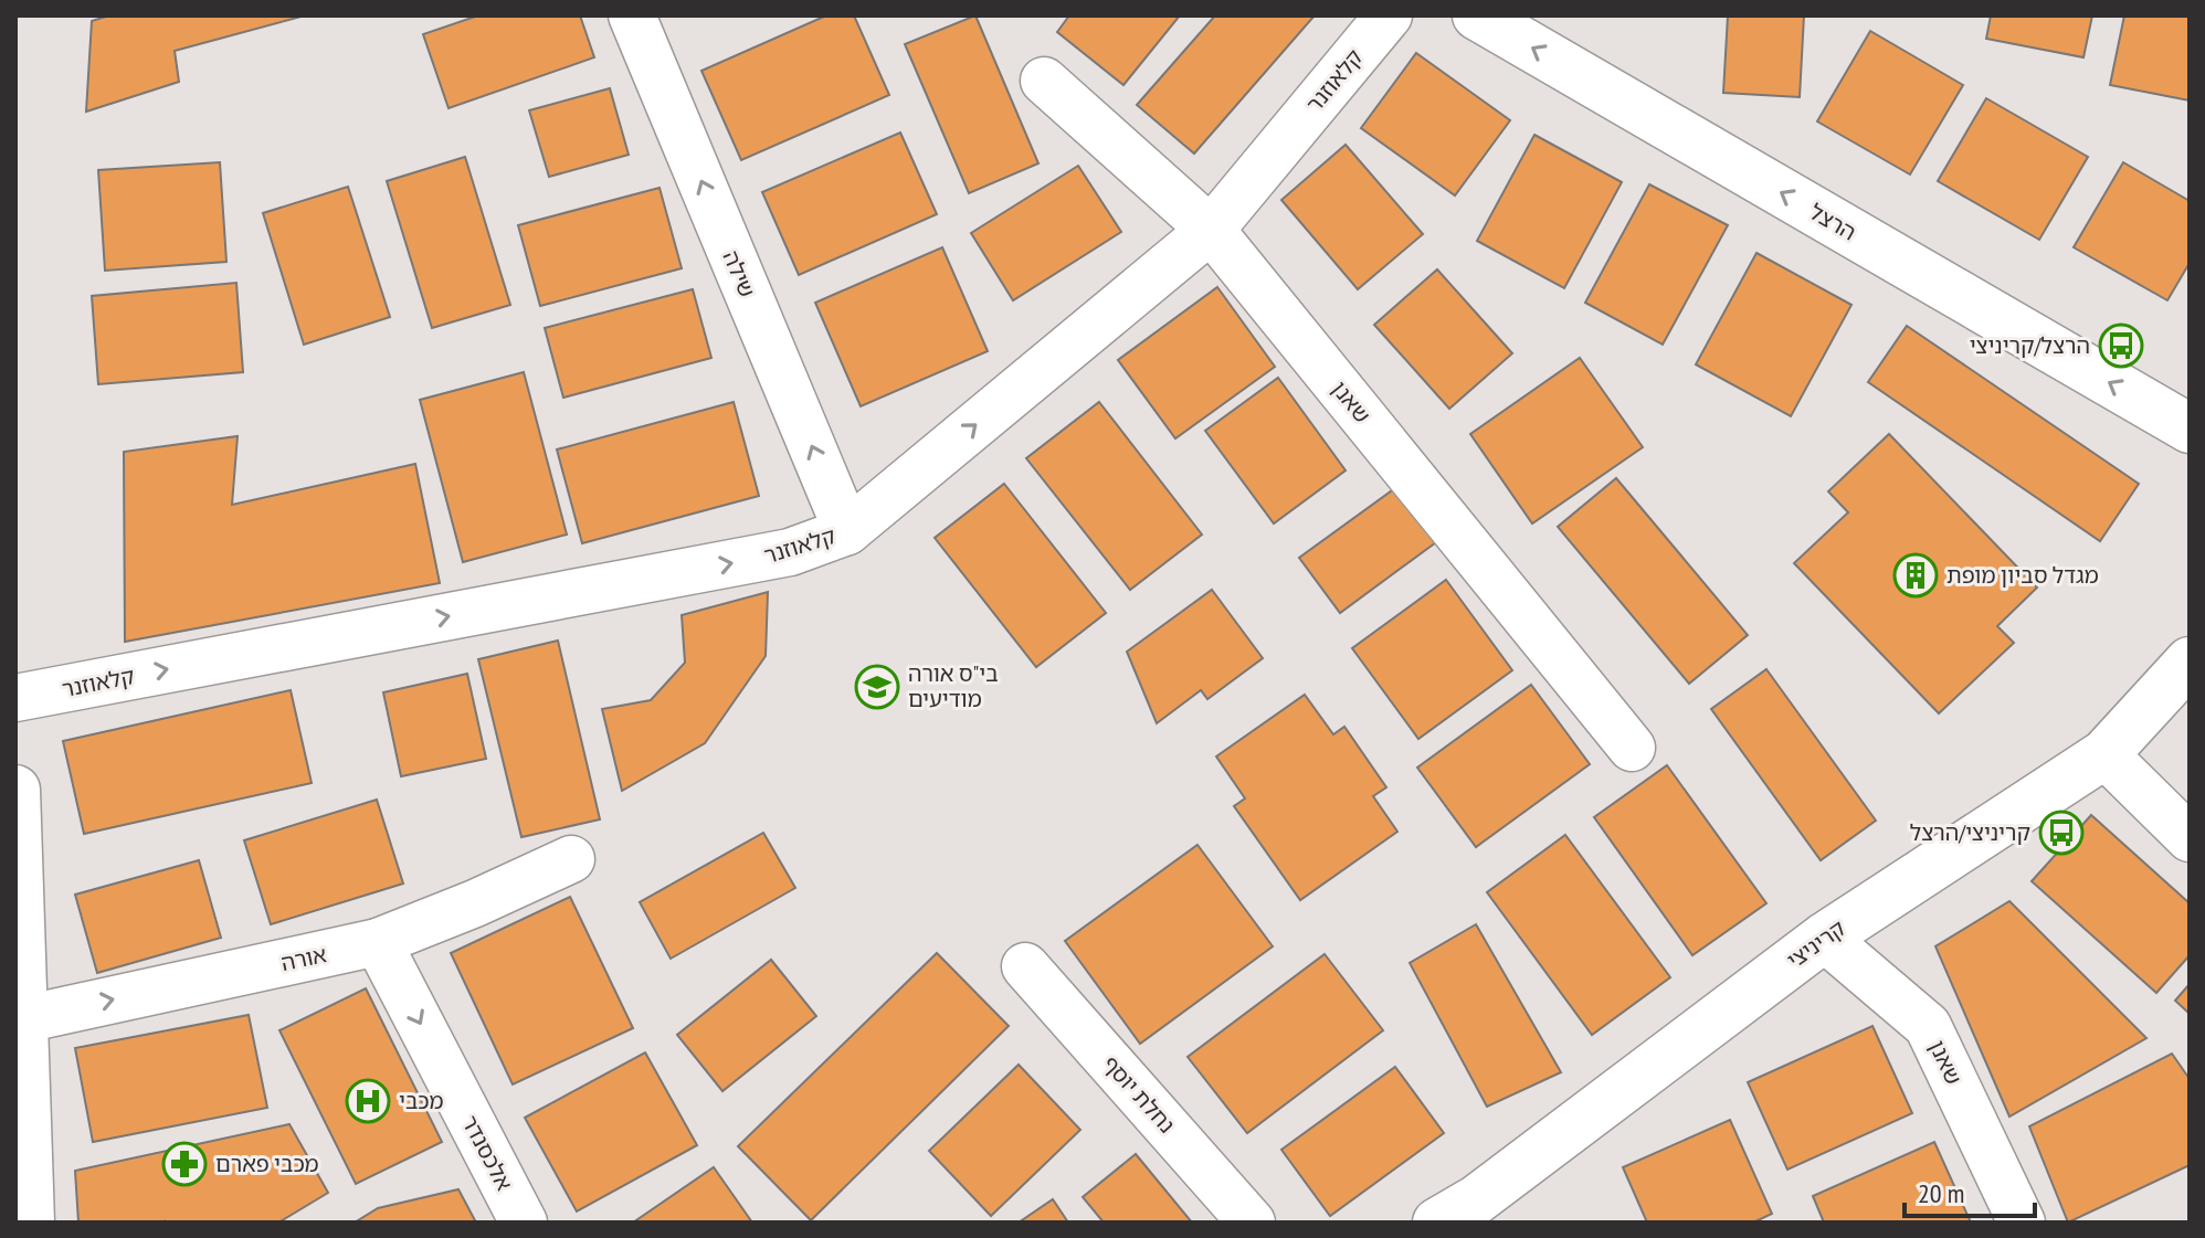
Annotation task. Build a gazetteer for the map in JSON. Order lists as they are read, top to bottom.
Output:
{
  "streets": {
    "street": [
      "קלאוזנר",
      "הרצל",
      "שילה",
      "שאנן",
      "קריניצי",
      "אורה",
      "נחלת יוסף",
      "אלכסנדר"
    ]
  },
  "crossings": [
    ["קלאוזנר", "שילה"],
    ["קלאוזנר", "שאנן"],
    ["שאנן", "קריניצי"],
    ["אורה", "אלכסנדר"]
  ],
  "one_way": [
    "קלאוזנר",
    "הרצל",
    "שילה",
    "אורה",
    "אלכסנדר"
  ],
  "places": {
    "bus stop": ["הרצל/קריניצי", "קריניצי/הרצל"],
    "building": ["מגדל סביון מופת"],
    "school or university": ["בי\"ס אורה מודיעים"],
    "hospital": ["מכבי"],
    "pharmacy": ["מכבי פארם"]
  },
  "scale_bar": "20 m"
}
